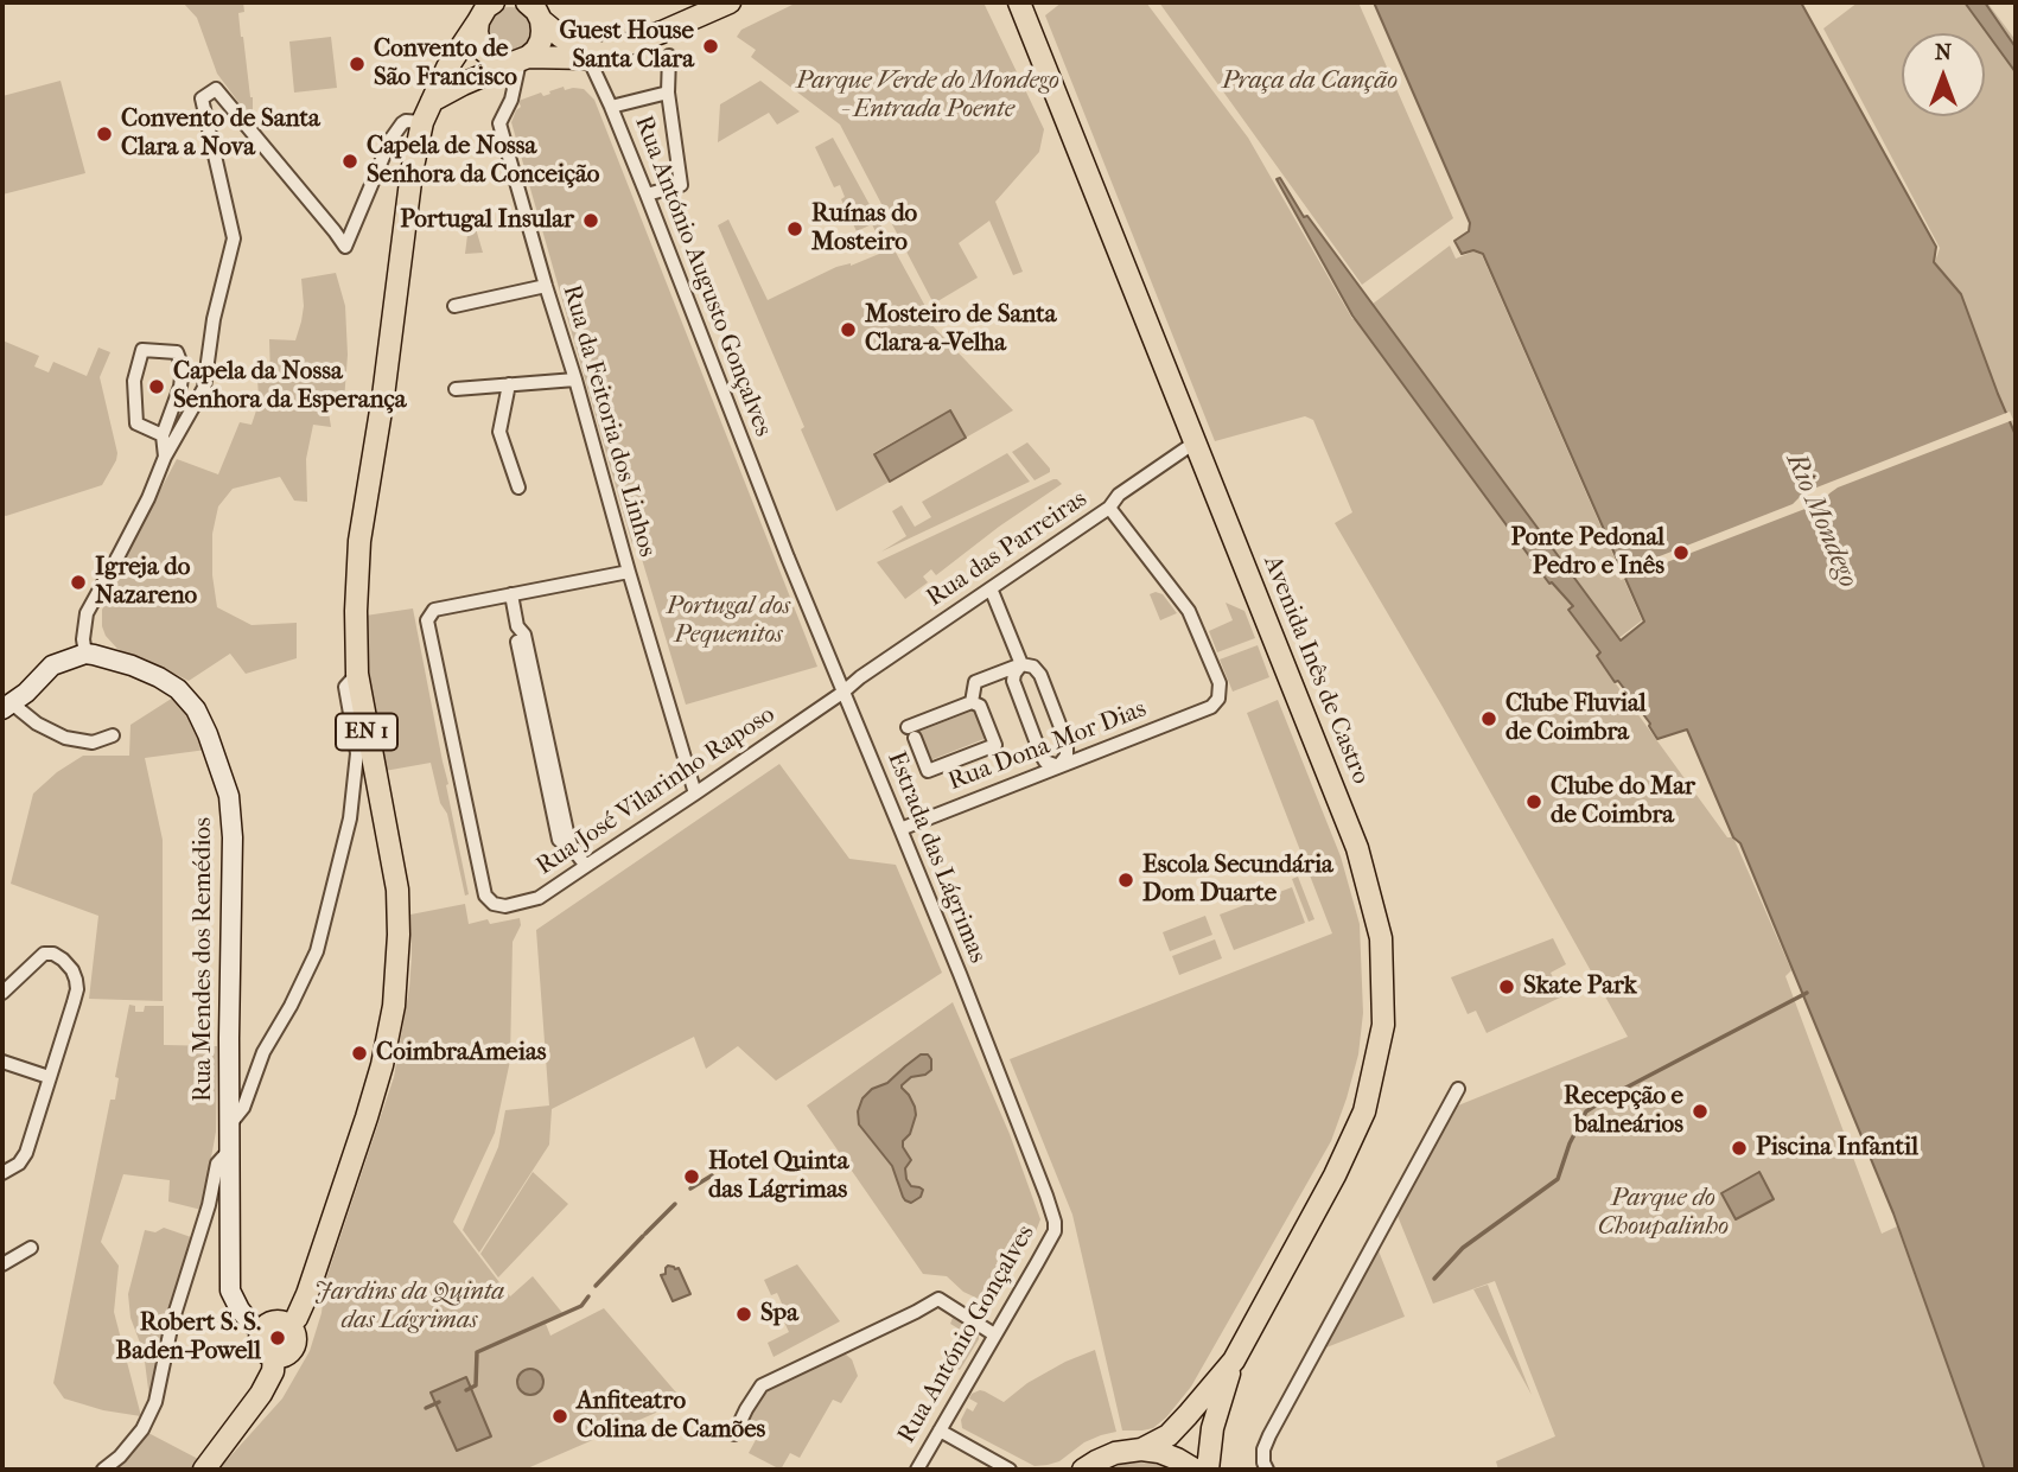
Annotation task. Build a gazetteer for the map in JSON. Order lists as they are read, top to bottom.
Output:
{
  "streets": {
    "main road": ["Avenida Inês de Castro", "EN 1"],
    "street": [
      "Rua António Augusto Gonçalves",
      "Rua da Feitoria dos Linhos",
      "Rua das Parreiras",
      "Rua Dona Mor Dias",
      "Rua José Vilarinho Raposo",
      "Estrada das Lágrimas",
      "Rua Mendes dos Remédios",
      "Rua António Gonçalves"
    ]
  },
  "crossings": [
    ["Rua António Augusto Gonçalves", "Estrada das Lágrimas"],
    ["Rua da Feitoria dos Linhos", "Rua José Vilarinho Raposo"],
    ["Rua das Parreiras", "Avenida Inês de Castro"],
    ["Rua das Parreiras", "Rua Dona Mor Dias"],
    ["Rua das Parreiras", "Rua José Vilarinho Raposo"],
    ["Rua das Parreiras", "Estrada das Lágrimas"],
    ["EN 1", "Rua Mendes dos Remédios"],
    ["Rua Dona Mor Dias", "Estrada das Lágrimas"],
    ["Rua José Vilarinho Raposo", "Estrada das Lágrimas"],
    ["Estrada das Lágrimas", "Rua António Gonçalves"]
  ],
  "water": ["Rio Mondego"],
  "parks": [
    "Parque Verde do Mondego - Entrada Poente",
    "Praça da Canção",
    "Portugal dos Pequenitos",
    "Parque do Choupalinho",
    "Jardins da Quinta das Lágrimas"
  ],
  "places": [
    "Guest House Santa Clara",
    "Convento de São Francisco",
    "Convento de Santa Clara a Nova",
    "Capela de Nossa Senhora da Conceição",
    "Portugal Insular",
    "Ruínas do Mosteiro",
    "Mosteiro de Santa Clara-a-Velha",
    "Capela da Nossa Senhora da Esperança",
    "Ponte Pedonal Pedro e Inês",
    "Igreja do Nazareno",
    "Clube Fluvial de Coimbra",
    "Clube do Mar de Coimbra",
    "Escola Secundária Dom Duarte",
    "Skate Park",
    "CoimbraAmeias",
    "Recepção e balneários",
    "Piscina Infantil",
    "Hotel Quinta das Lágrimas",
    "Spa",
    "Robert S. S. Baden-Powell",
    "Anfiteatro Colina de Camões"
  ],
  "north": "top"
}
